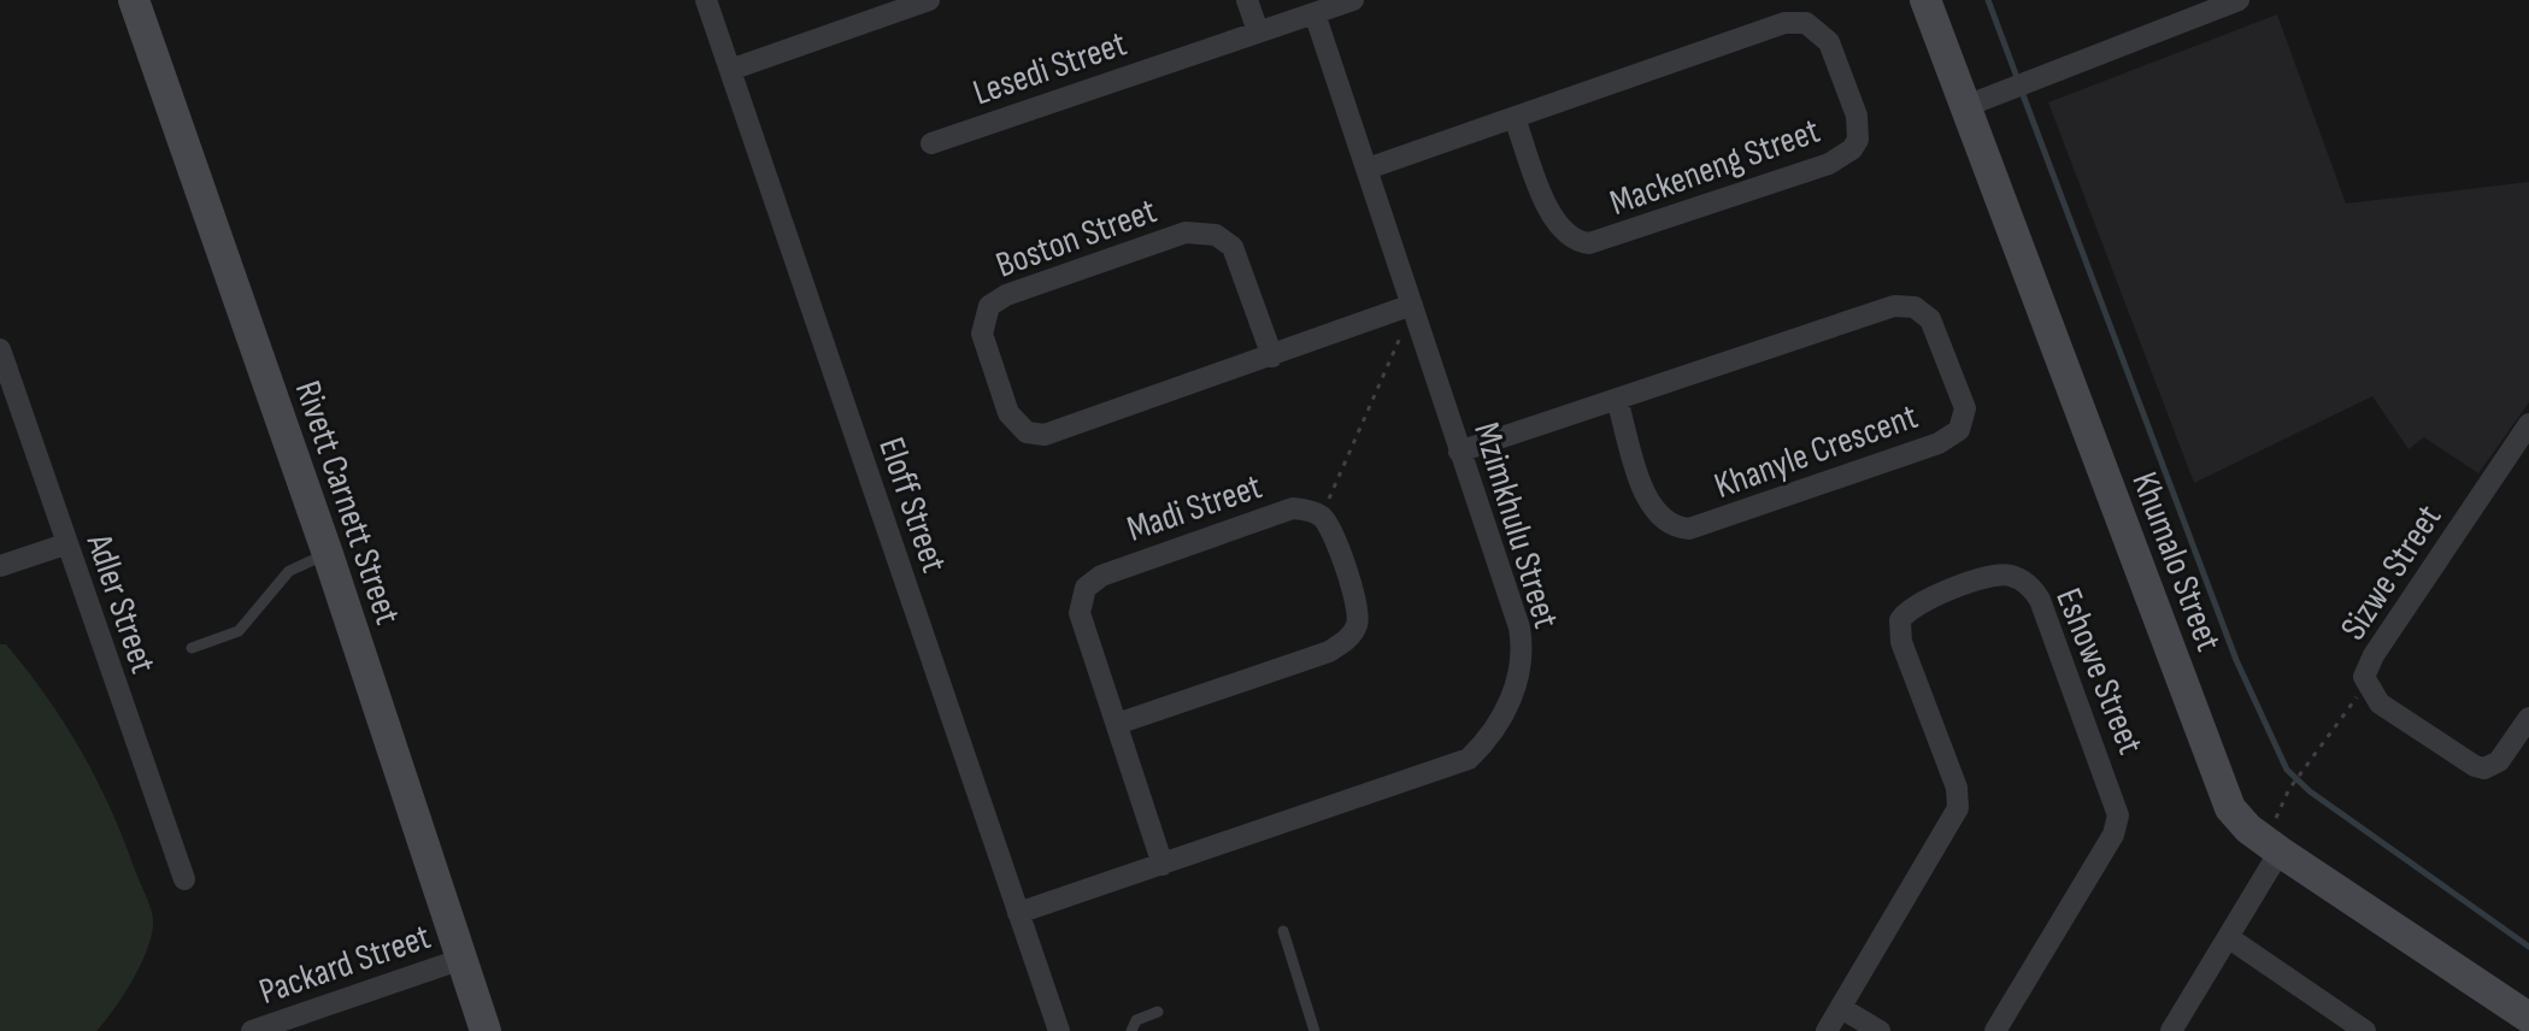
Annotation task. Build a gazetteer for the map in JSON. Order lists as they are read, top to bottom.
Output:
{
  "streets": {
    "street": [
      "Lesedi Street",
      "Mackeneng Street",
      "Boston Street",
      "Khanyle Crescent",
      "Rivett Carnett Street",
      "Eloff Street",
      "Madi Street",
      "Mzimkhulu Street",
      "Khumalo Street",
      "Sizwe Street",
      "Adler Street",
      "Eshowe Street",
      "Packard Street"
    ]
  },
  "crossings": [
    ["Lesedi Street", "Mzimkhulu Street"],
    ["Mackeneng Street", "Mzimkhulu Street"],
    ["Boston Street", "Mzimkhulu Street"],
    ["Khanyle Crescent", "Mzimkhulu Street"],
    ["Rivett Carnett Street", "Packard Street"],
    ["Eloff Street", "Mzimkhulu Street"],
    ["Madi Street", "Mzimkhulu Street"]
  ]
}
